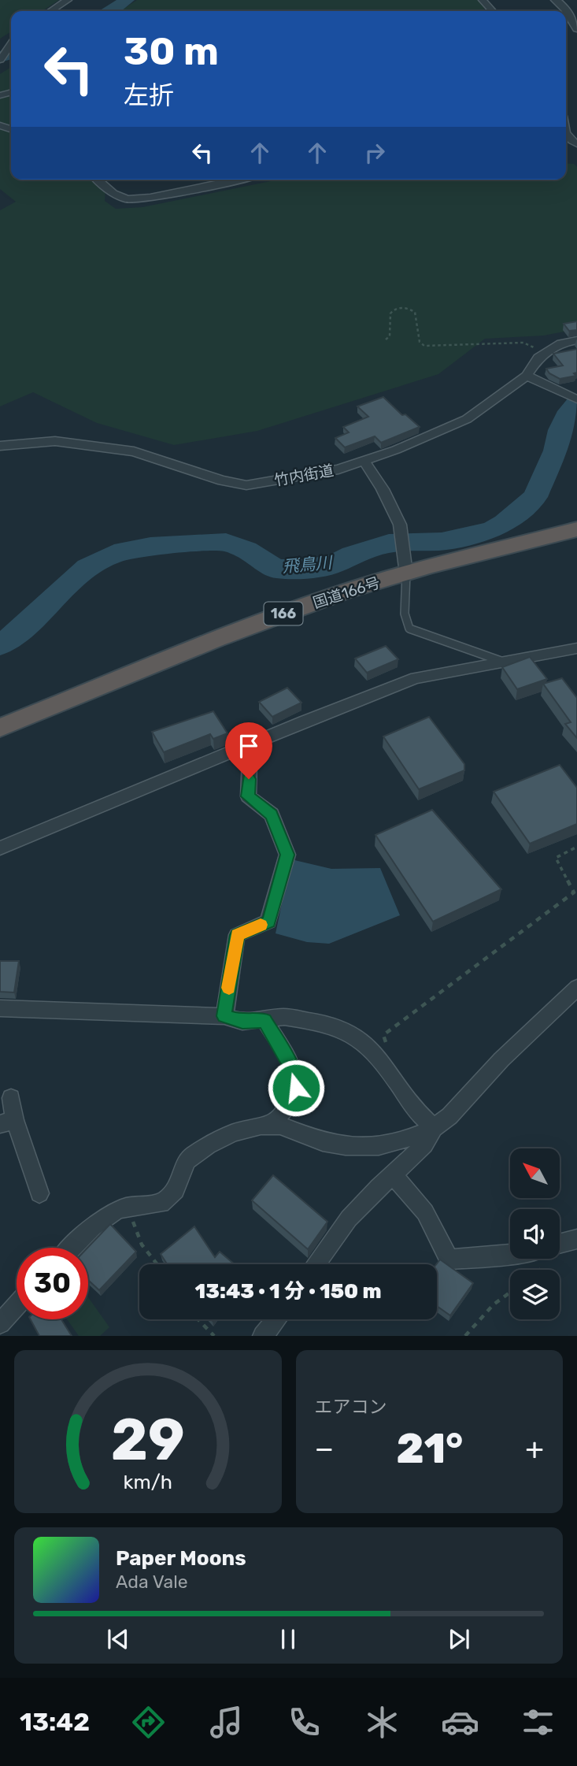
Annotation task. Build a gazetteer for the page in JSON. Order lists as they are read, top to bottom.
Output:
{
  "streets": {
    "highway": ["国道166号", "166"],
    "street": ["竹内街道"]
  },
  "water": ["飛鳥川"],
  "north": "top left",
  "page": {
    "turn": ["30 m", "左折"],
    "limit": "30",
    "trip": "13:43 · 1 分 · 150 m",
    "tile": "エアコン",
    "heat": ["−", "21°", "+"],
    "song": ["Paper Moons", "Ada Vale"],
    "tabs": "13:42",
    "gauge": ["29", "km/h"]
  }
}
